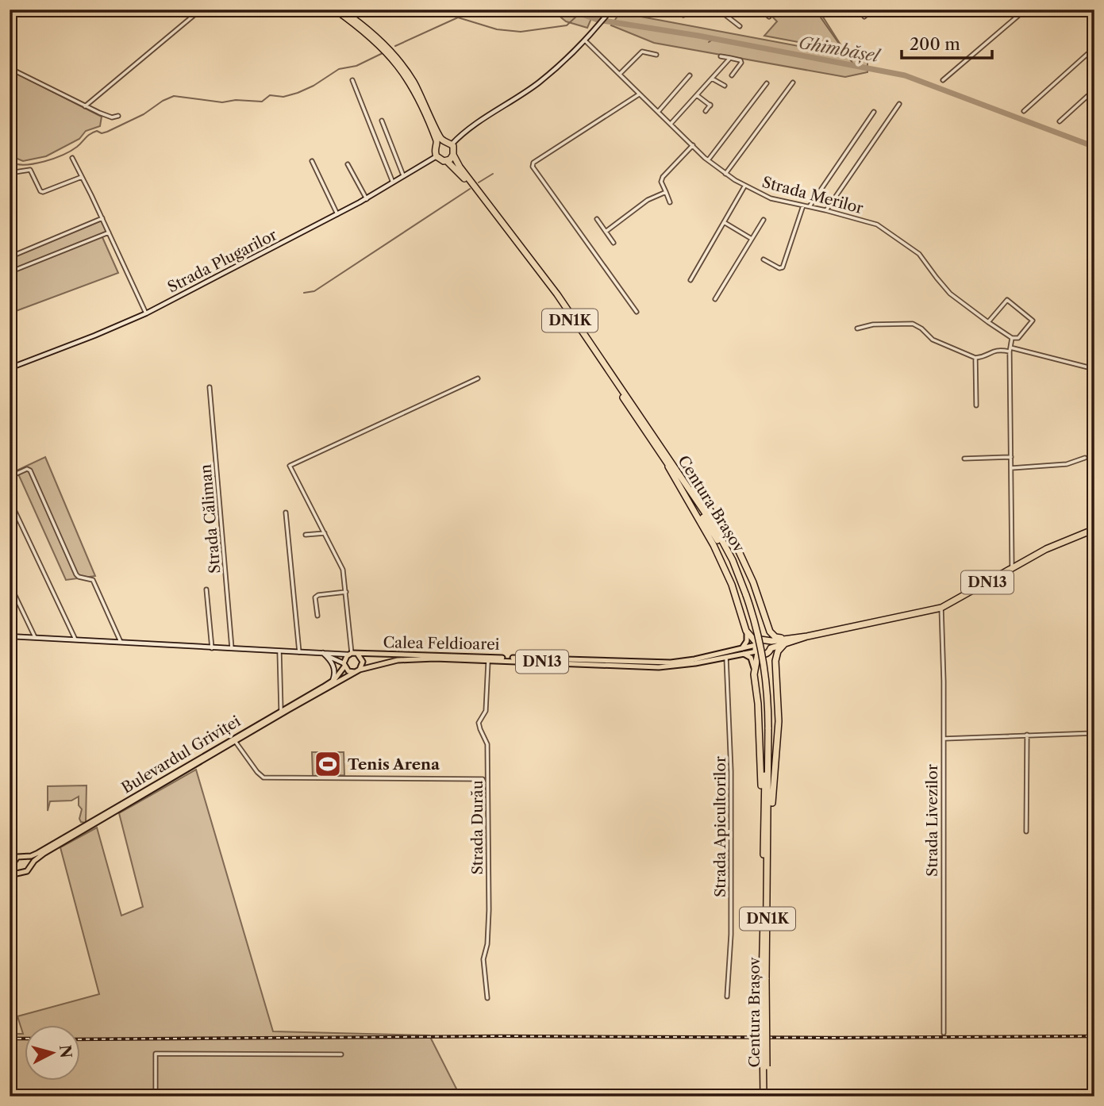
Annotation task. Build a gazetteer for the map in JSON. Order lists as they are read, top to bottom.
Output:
{
  "streets": {
    "highway": ["DN1K", "Centura Brașov", "DN13"],
    "main road": ["Calea Feldioarei", "Bulevardul Griviței"],
    "street": [
      "Strada Merilor",
      "Strada Plugarilor",
      "Strada Căliman",
      "Strada Livezilor",
      "Strada Apicultorilor",
      "Strada Durău"
    ]
  },
  "crossings": [
    ["Strada Plugarilor", "Centura Brașov"],
    ["DN1K", "Centura Brașov"],
    ["Strada Căliman", "Calea Feldioarei"],
    ["DN13", "Calea Feldioarei"],
    ["DN13", "Bulevardul Griviței"],
    ["DN13", "Strada Livezilor"],
    ["Calea Feldioarei", "Bulevardul Griviței"],
    ["Calea Feldioarei", "Strada Apicultorilor"],
    ["Calea Feldioarei", "Strada Durău"]
  ],
  "water": ["Ghimbășel"],
  "places": {
    "sports": ["Tenis Arena"]
  },
  "scale_bar": "200 m",
  "north": "right"
}
